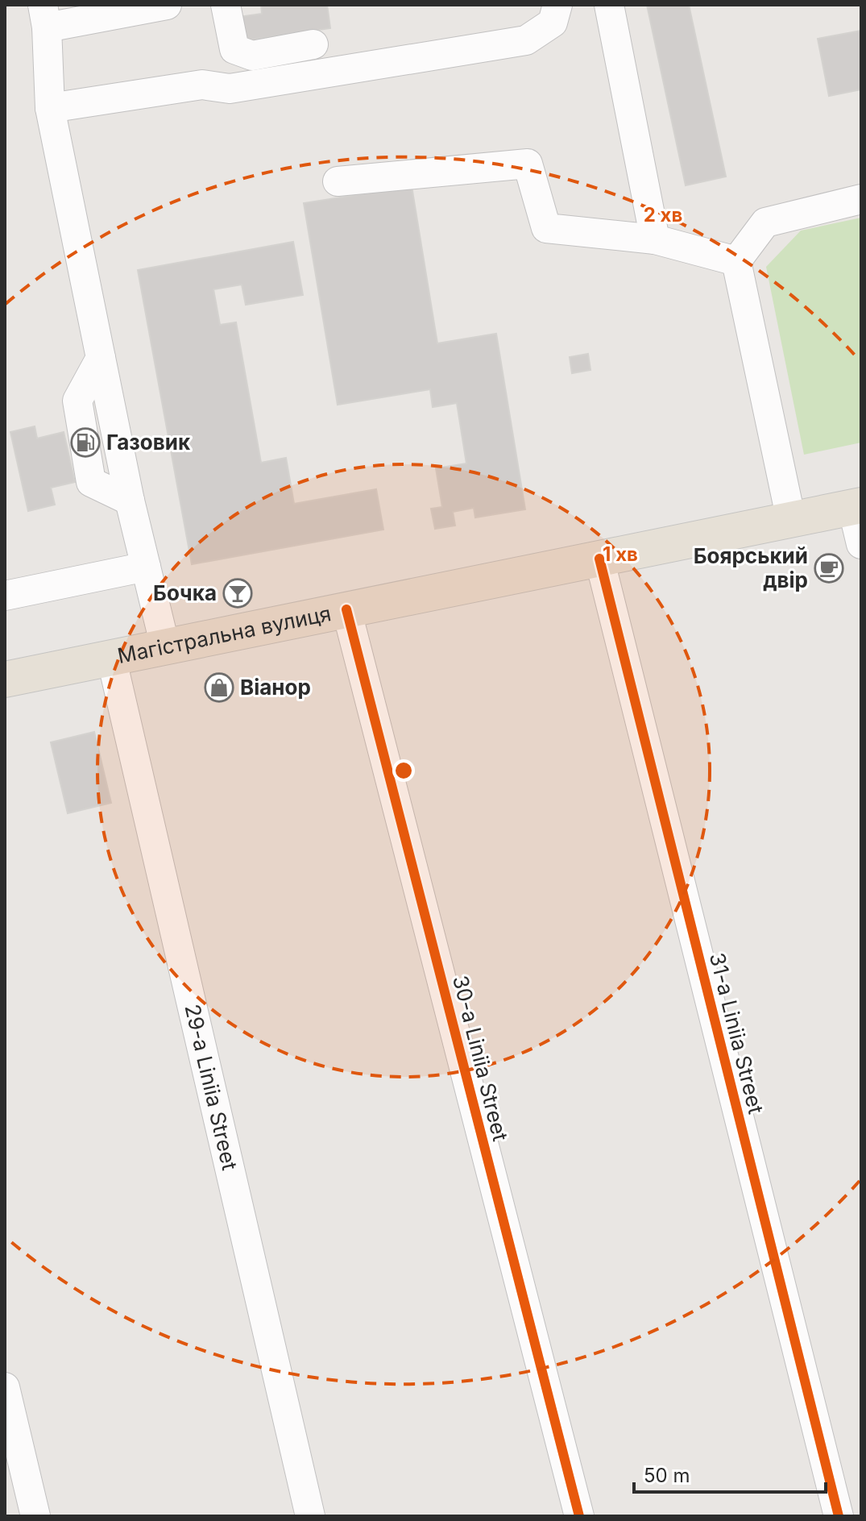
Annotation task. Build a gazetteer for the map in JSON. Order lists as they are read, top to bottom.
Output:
{
  "streets": {
    "main road": ["Магістральна вулиця"],
    "street": ["31-a Liniia Street", "30-a Liniia Street", "29-a Liniia Street"]
  },
  "crossings": [
    ["Магістральна вулиця", "31-a Liniia Street"],
    ["Магістральна вулиця", "30-a Liniia Street"],
    ["Магістральна вулиця", "29-a Liniia Street"]
  ],
  "places": {
    "fuel station": ["Газовик"],
    "cafe": ["Боярський двір"],
    "bar": ["Бочка"],
    "shop": ["Віанор"]
  },
  "scale_bar": "50 m",
  "rings": ["2 хв", "1 хв"]
}
